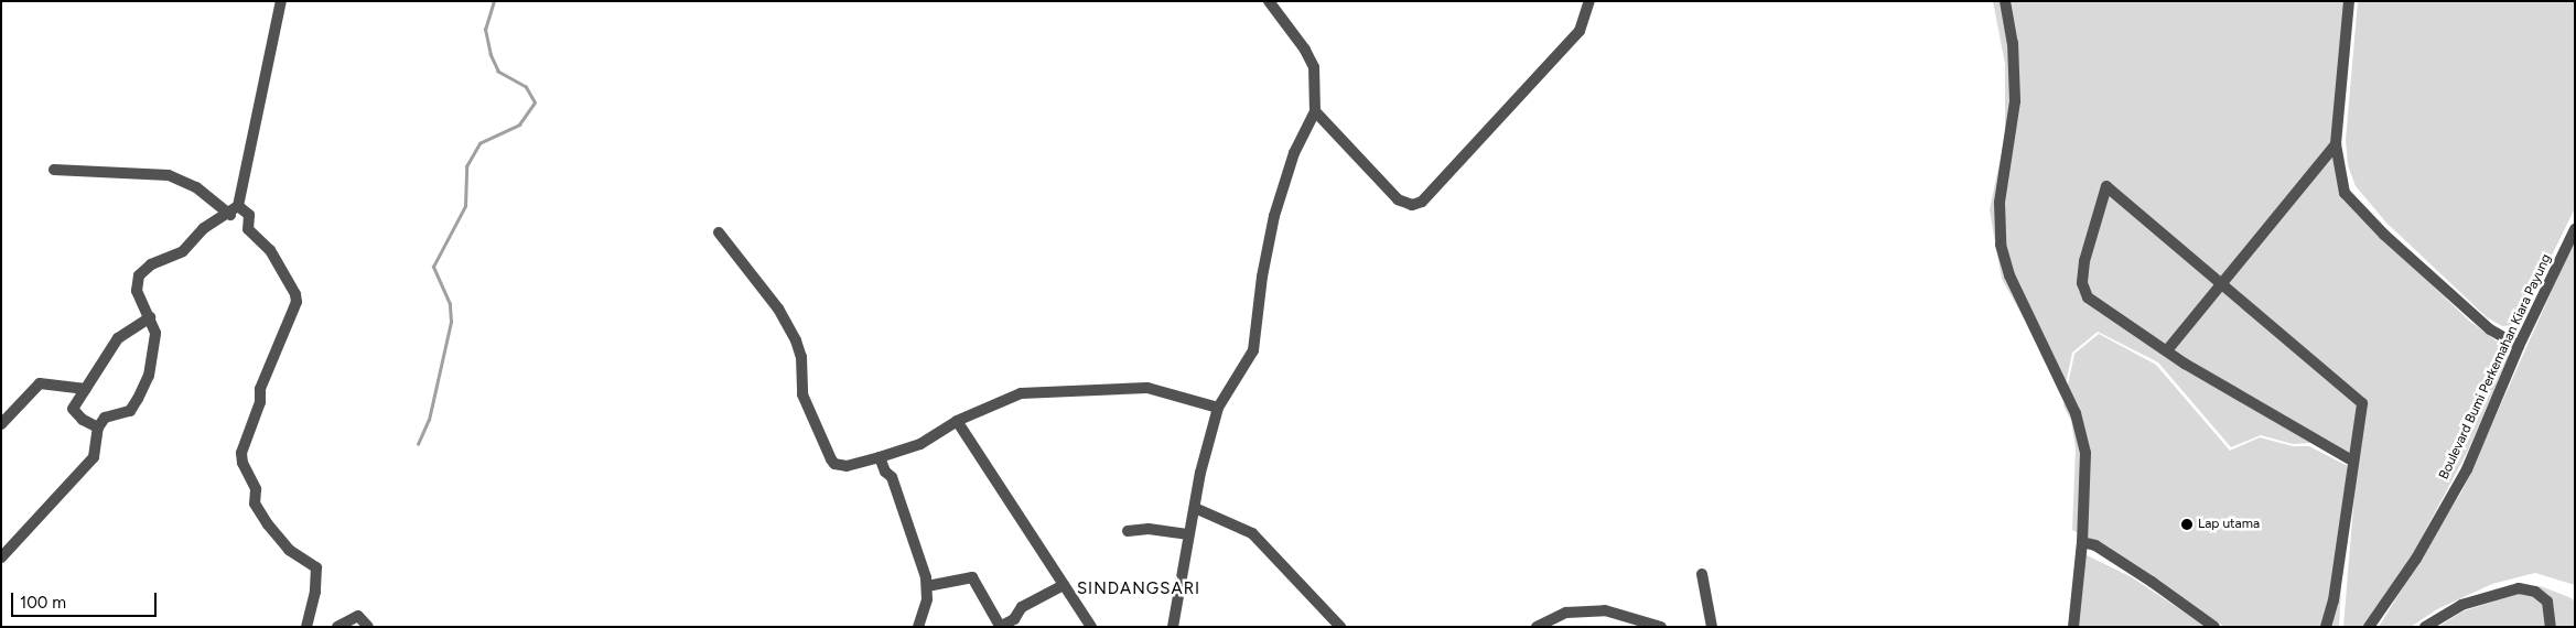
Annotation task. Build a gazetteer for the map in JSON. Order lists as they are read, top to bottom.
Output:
{
  "streets": {
    "street": ["Boulevard Bumi Perkemahan Kiara Payung"]
  },
  "districts": ["SINDANGSARI"],
  "places": ["Lap utama"],
  "scale_bar": "100 m"
}
